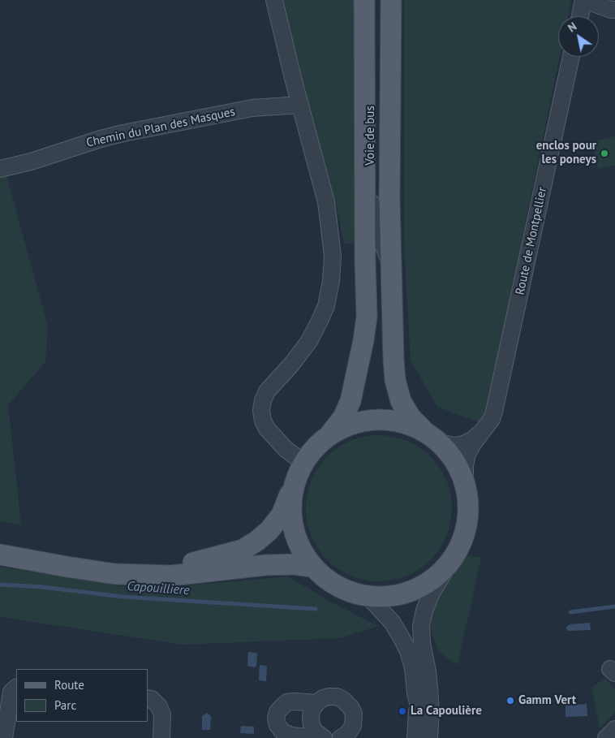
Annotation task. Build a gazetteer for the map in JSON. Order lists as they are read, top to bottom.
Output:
{
  "streets": {
    "street": ["Chemin du Plan des Masques", "Voie de bus", "Route de Montpellier"]
  },
  "water": ["Capouilliere"],
  "places": ["enclos pour les poneys", "Gamm Vert", "La Capoulière"],
  "legend": ["Route", "Parc"],
  "north": "top left"
}
